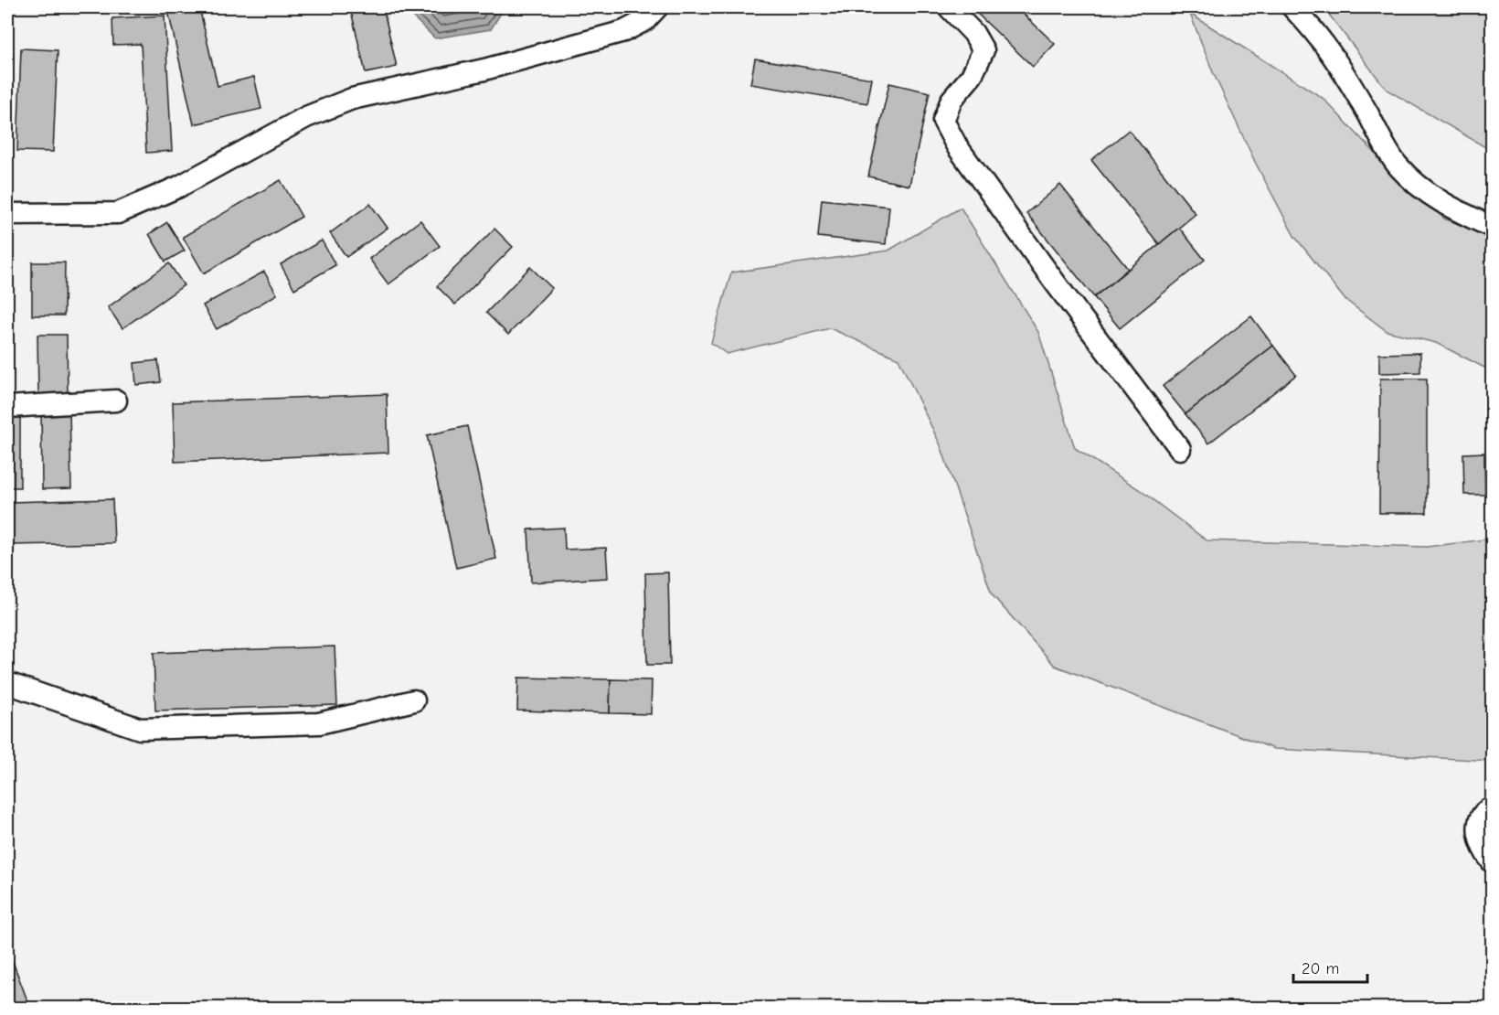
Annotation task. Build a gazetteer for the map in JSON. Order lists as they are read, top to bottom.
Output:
{
  "scale_bar": "20 m"
}
